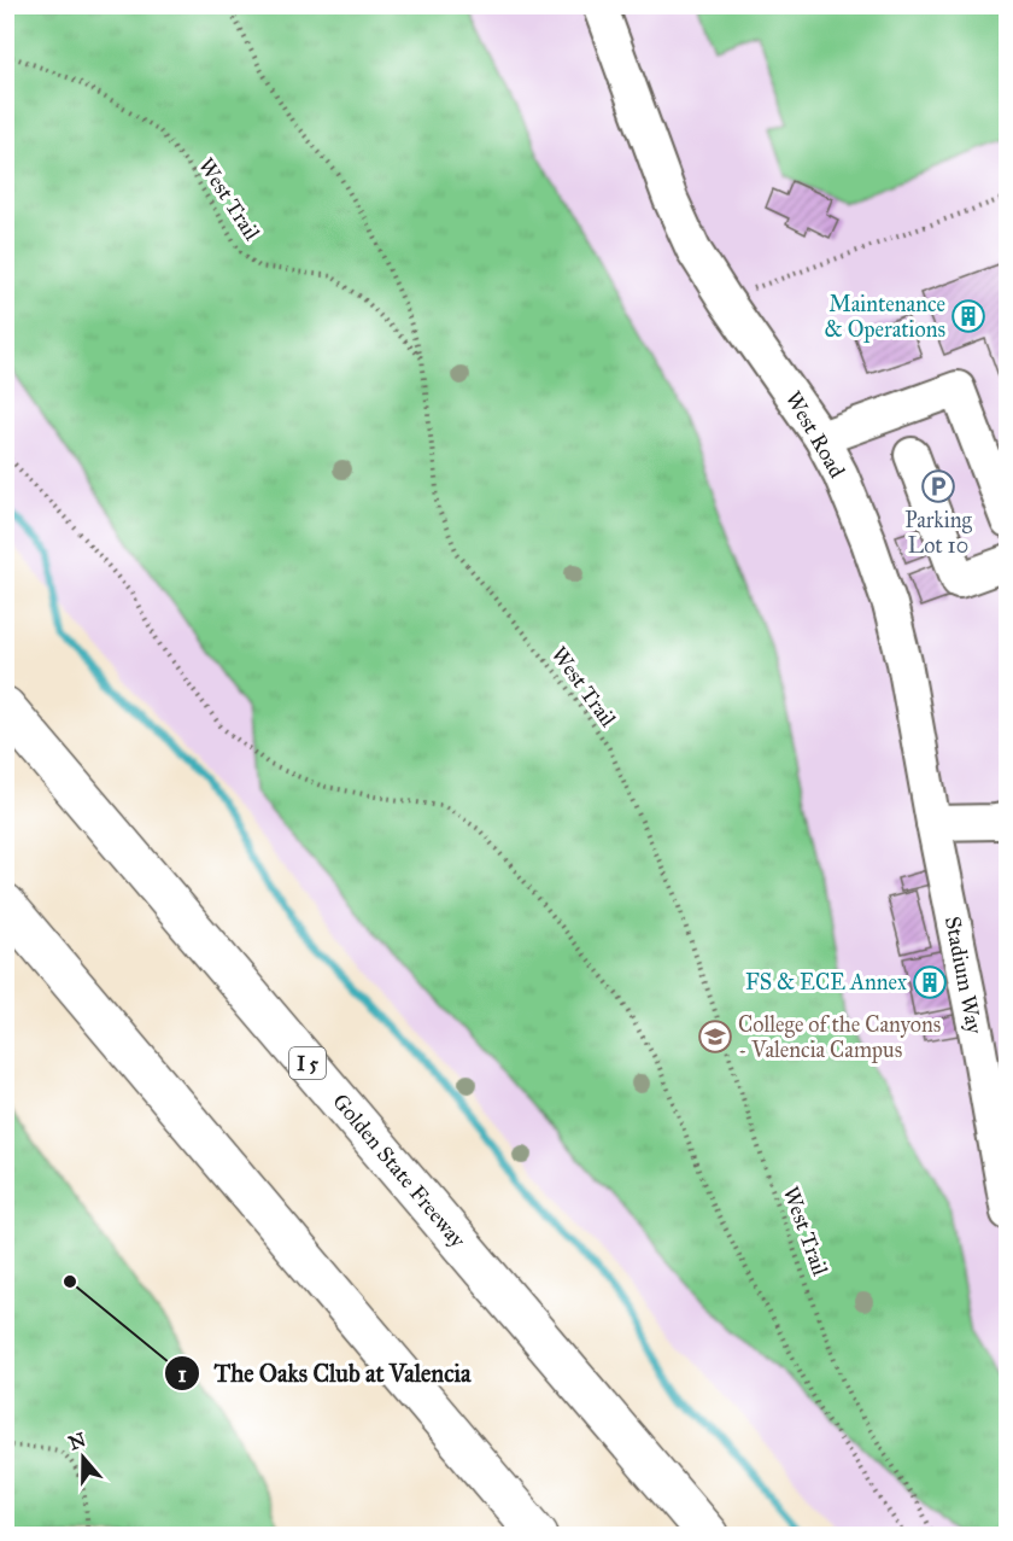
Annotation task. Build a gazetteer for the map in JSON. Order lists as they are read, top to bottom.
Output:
{
  "streets": {
    "highway": ["I 5", "Golden State Freeway"],
    "street": ["West Road", "Stadium Way"],
    "path": ["West Trail"]
  },
  "crossings": [
    ["West Road", "Stadium Way"]
  ],
  "places": {
    "building": ["Maintenance & Operations", "FS & ECE Annex"],
    "parking": ["Parking Lot 10"],
    "school or university": ["College of the Canyons - Valencia Campus"],
    "other": ["The Oaks Club at Valencia"]
  },
  "north": "top"
}
